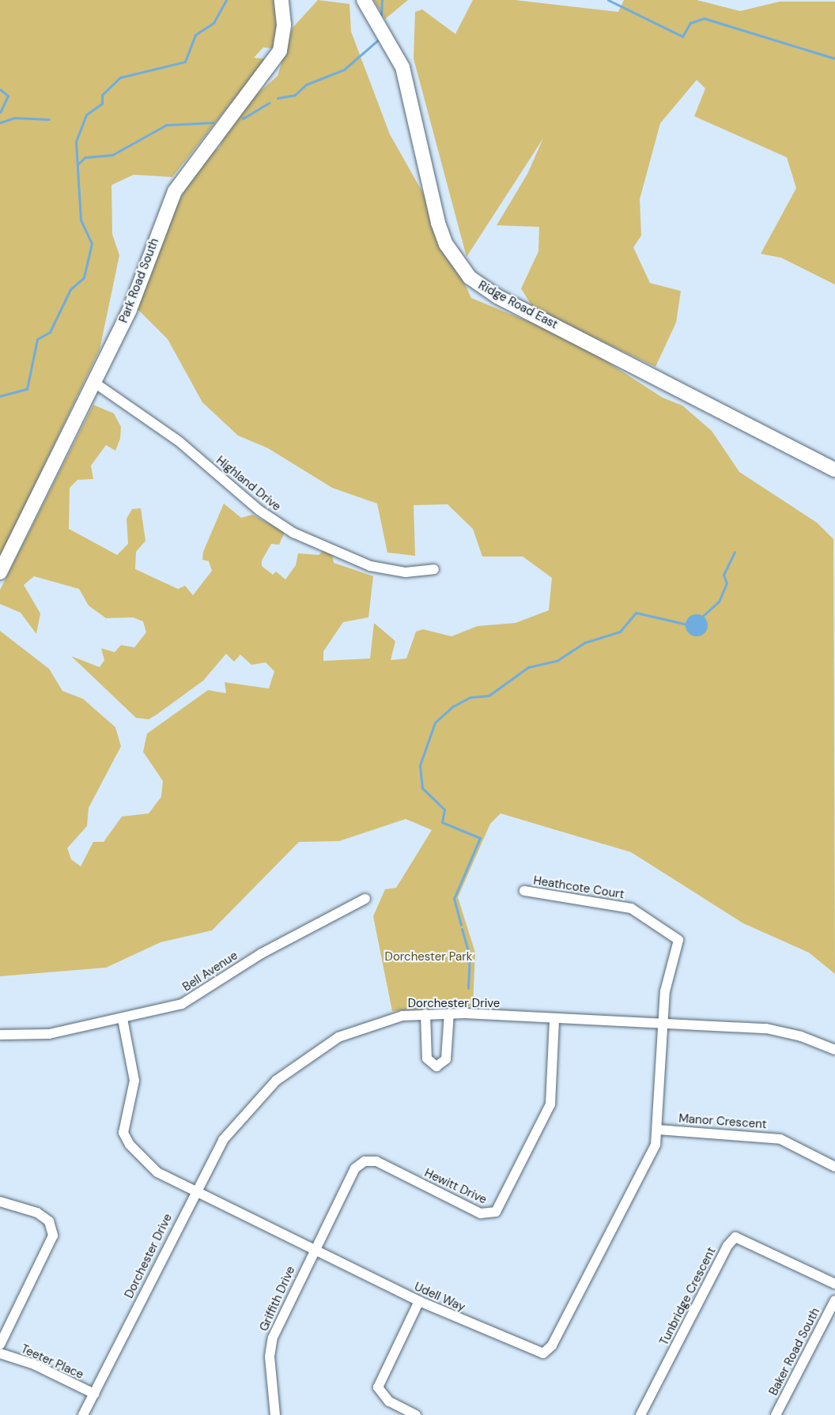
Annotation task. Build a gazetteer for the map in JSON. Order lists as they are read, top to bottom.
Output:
{
  "streets": {
    "main road": ["Park Road South", "Ridge Road East"],
    "street": [
      "Highland Drive",
      "Heathcote Court",
      "Bell Avenue",
      "Dorchester Drive",
      "Manor Crescent",
      "Hewitt Drive",
      "Tunbridge Crescent",
      "Udell Way",
      "Griffith Drive",
      "Baker Road South",
      "Teeter Place"
    ]
  },
  "crossings": [
    ["Park Road South", "Highland Drive"],
    ["Heathcote Court", "Dorchester Drive"],
    ["Heathcote Court", "Udell Way"],
    ["Bell Avenue", "Udell Way"],
    ["Dorchester Drive", "Hewitt Drive"],
    ["Dorchester Drive", "Udell Way"],
    ["Dorchester Drive", "Teeter Place"],
    ["Manor Crescent", "Udell Way"],
    ["Hewitt Drive", "Udell Way"],
    ["Hewitt Drive", "Griffith Drive"],
    ["Udell Way", "Griffith Drive"]
  ],
  "parks": ["Dorchester Park"]
}
